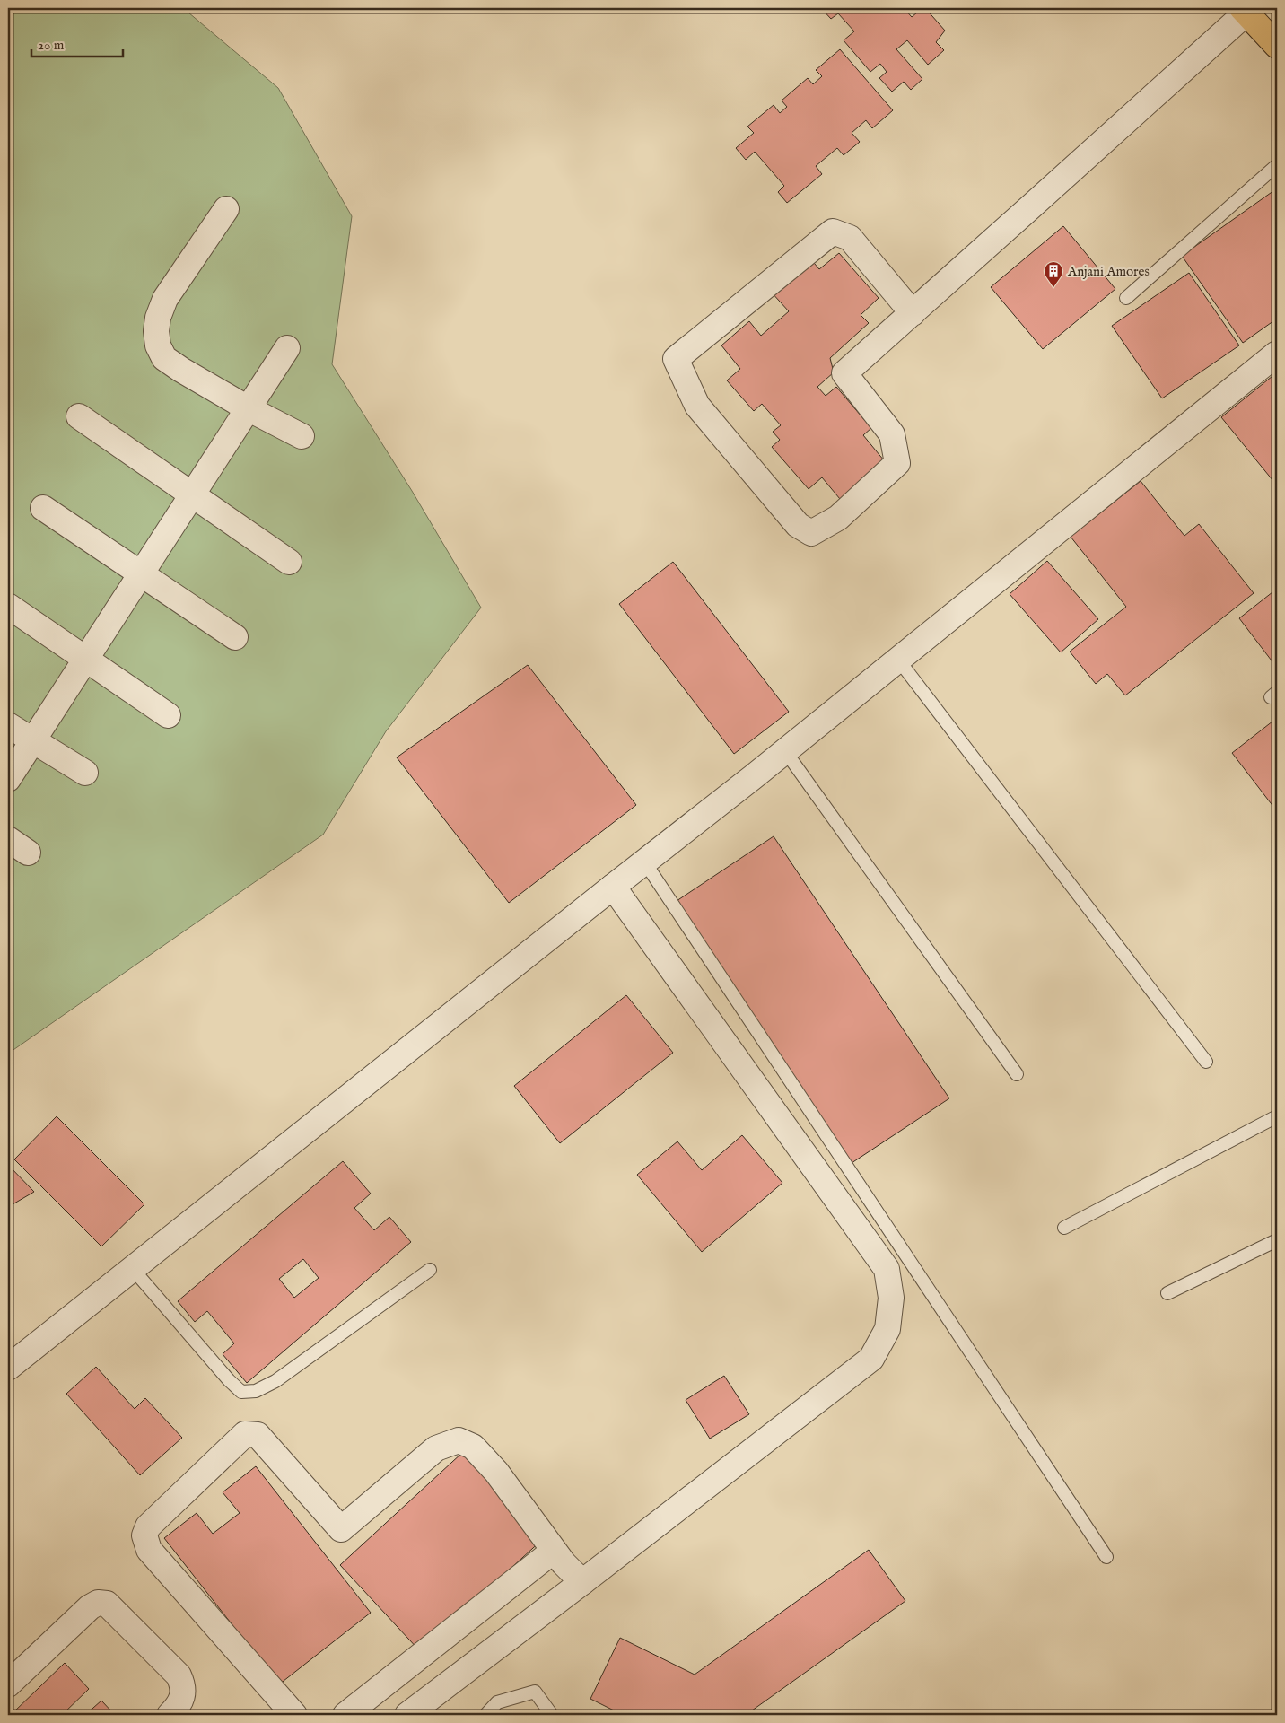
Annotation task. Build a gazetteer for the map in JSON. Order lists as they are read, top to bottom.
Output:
{
  "places": {
    "building": ["Anjani Amores"]
  },
  "scale_bar": "20 m"
}
